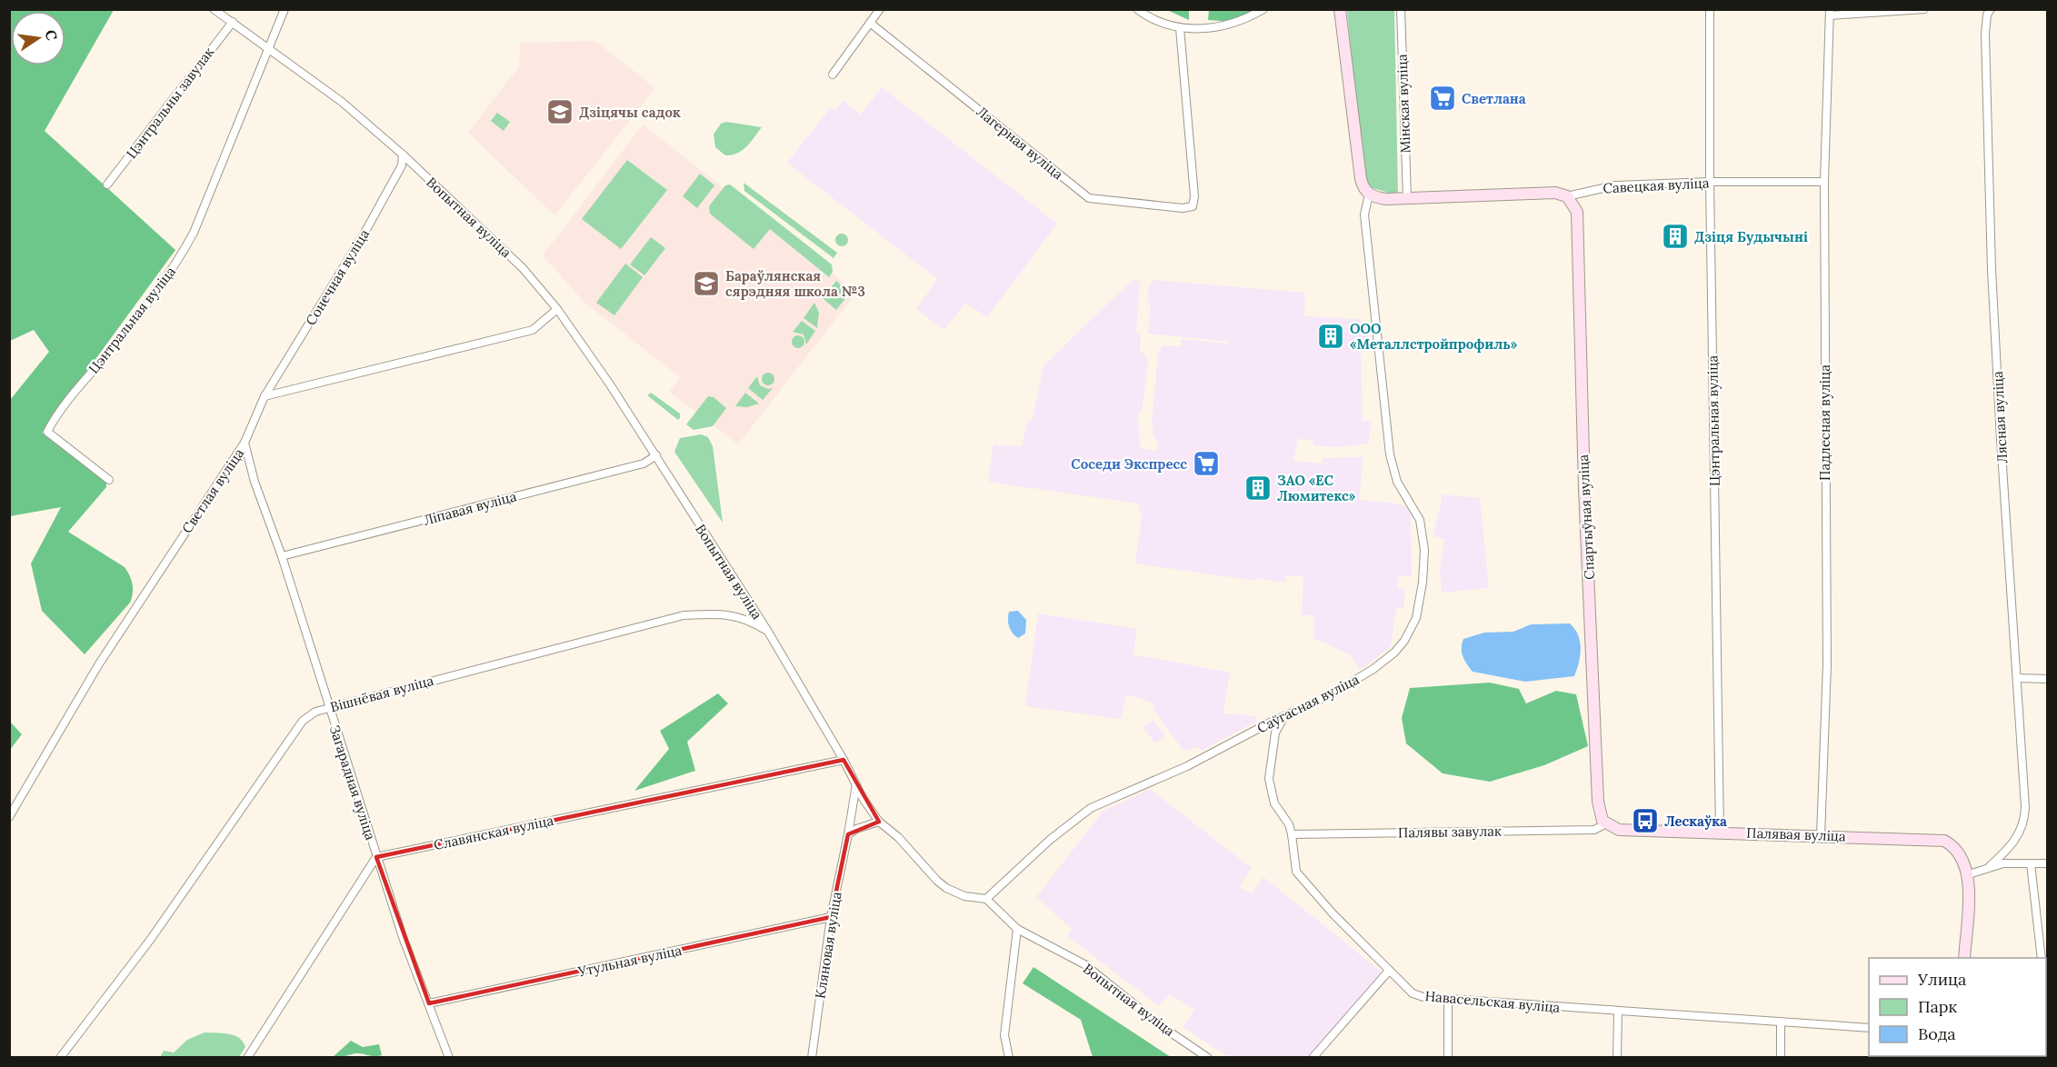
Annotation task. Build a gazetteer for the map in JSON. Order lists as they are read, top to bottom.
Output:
{
  "streets": {
    "main road": ["Савецкая вуліца", "Спартыўная вуліца", "Палявая вуліца"],
    "street": [
      "Цэнтральны завулак",
      "Мінская вуліца",
      "Лагерная вуліца",
      "Вопытная вуліца",
      "Сонечная вуліца",
      "Цэнтральная вуліца",
      "Лясная вуліца",
      "Падлесная вуліца",
      "Светлая вуліца",
      "Ліпавая вуліца",
      "Вішнёвая вуліца",
      "Саўгасная вуліца",
      "Загарадная вуліца",
      "Палявы завулак",
      "Славянская вуліца",
      "Кляновая вуліца",
      "Утульная вуліца",
      "Навасельская вуліца"
    ]
  },
  "crossings": [
    ["Мінская вуліца", "Савецкая вуліца"],
    ["Савецкая вуліца", "Цэнтральная вуліца"],
    ["Савецкая вуліца", "Падлесная вуліца"],
    ["Савецкая вуліца", "Спартыўная вуліца"],
    ["Савецкая вуліца", "Саўгасная вуліца"],
    ["Вопытная вуліца", "Сонечная вуліца"],
    ["Вопытная вуліца", "Цэнтральная вуліца"],
    ["Вопытная вуліца", "Ліпавая вуліца"],
    ["Вопытная вуліца", "Вішнёвая вуліца"],
    ["Вопытная вуліца", "Саўгасная вуліца"],
    ["Вопытная вуліца", "Славянская вуліца"],
    ["Вопытная вуліца", "Кляновая вуліца"],
    ["Сонечная вуліца", "Светлая вуліца"],
    ["Цэнтральная вуліца", "Палявая вуліца"],
    ["Падлесная вуліца", "Палявая вуліца"],
    ["Светлая вуліца", "Загарадная вуліца"],
    ["Ліпавая вуліца", "Загарадная вуліца"],
    ["Спартыўная вуліца", "Палявы завулак"],
    ["Спартыўная вуліца", "Палявая вуліца"],
    ["Вішнёвая вуліца", "Загарадная вуліца"],
    ["Саўгасная вуліца", "Навасельская вуліца"],
    ["Загарадная вуліца", "Славянская вуліца"],
    ["Загарадная вуліца", "Утульная вуліца"],
    ["Палявы завулак", "Палявая вуліца"],
    ["Палявы завулак", "Навасельская вуліца"],
    ["Кляновая вуліца", "Утульная вуліца"]
  ],
  "places": {
    "supermarket": ["Светлана", "Соседи Экспресс"],
    "school or university": ["Дзіцячы садок", "Бараўлянская сярэдняя школа №3"],
    "building": ["Дзіця Будычыні", "ООО «Металлстройпрофиль»", "ЗАО «ЕС Люмитекс»"],
    "bus stop": ["Лескаўка"]
  },
  "legend": ["Улица", "Парк", "Вода"],
  "north": "right"
}
